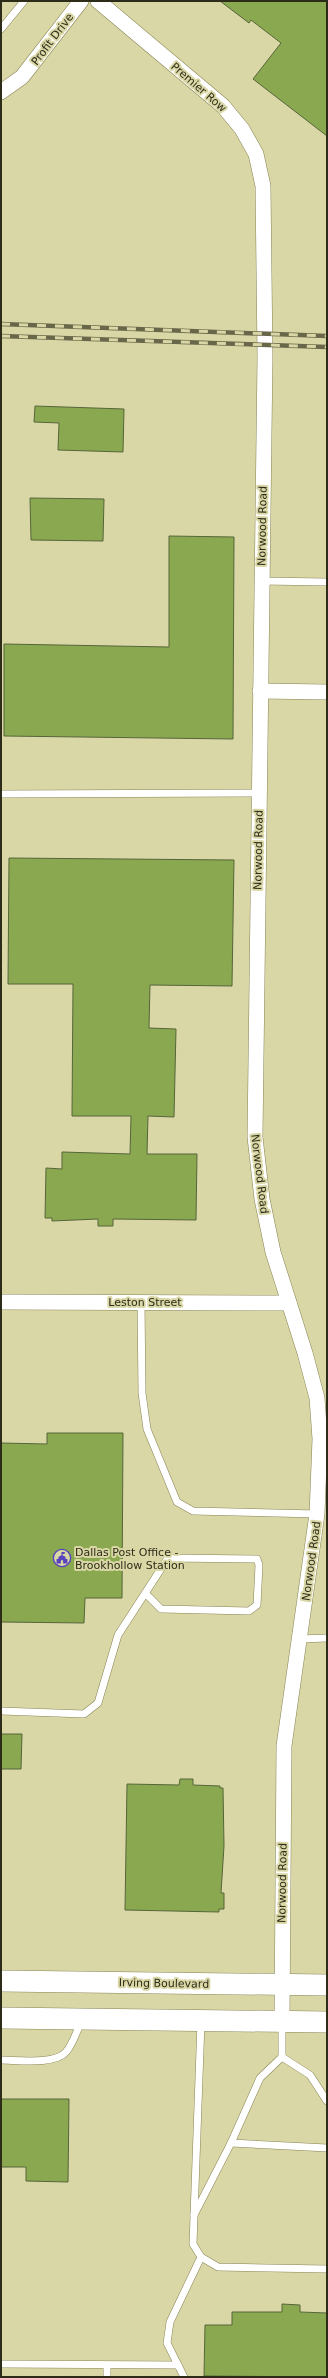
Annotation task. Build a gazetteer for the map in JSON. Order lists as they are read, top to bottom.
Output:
{
  "streets": {
    "main road": ["Irving Boulevard"],
    "street": [
      "Profit Drive",
      "Premier Row",
      "Norwood Road",
      "Leston Street"
    ]
  },
  "crossings": [
    ["Premier Row", "Norwood Road"],
    ["Norwood Road", "Leston Street"],
    ["Norwood Road", "Irving Boulevard"]
  ],
  "places": {
    "public building": ["Dallas Post Office - Brookhollow Station"]
  }
}
